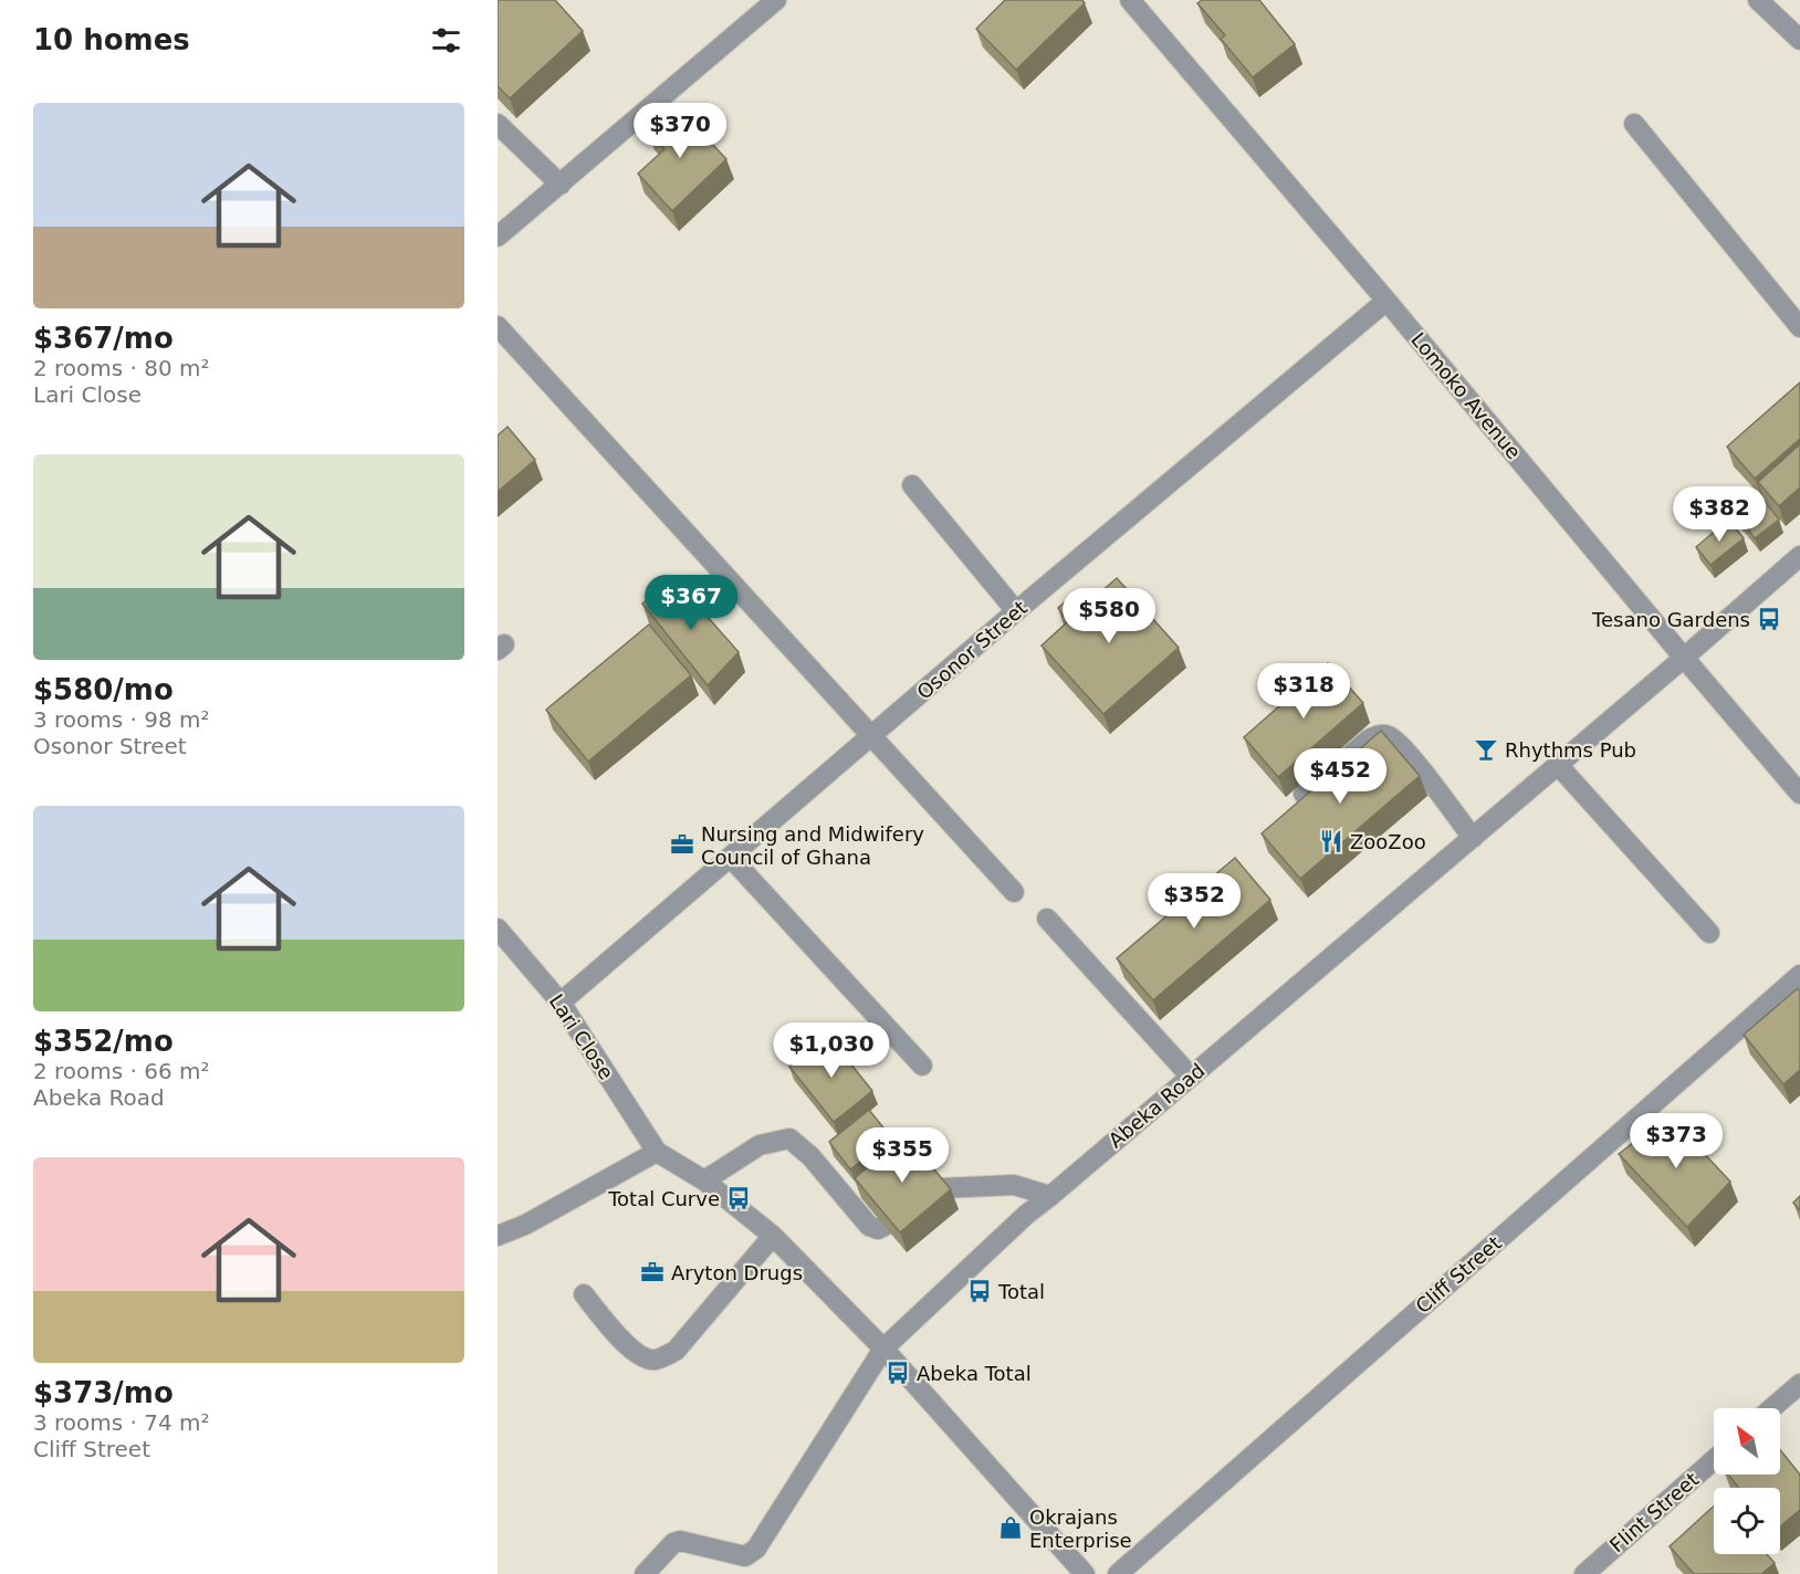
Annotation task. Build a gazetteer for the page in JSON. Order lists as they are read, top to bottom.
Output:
{
  "streets": {
    "street": [
      "Lomoko Avenue",
      "Osonor Street",
      "Lari Close",
      "Abeka Road",
      "Cliff Street",
      "Flint Street"
    ]
  },
  "crossings": [
    ["Lomoko Avenue", "Osonor Street"],
    ["Lomoko Avenue", "Abeka Road"],
    ["Osonor Street", "Lari Close"]
  ],
  "places": {
    "bus stop": [
      "Tesano Gardens",
      "Total Curve",
      "Total",
      "Abeka Total"
    ],
    "bar": ["Rhythms Pub"],
    "restaurant": ["ZooZoo"],
    "office": ["Nursing and Midwifery Council of Ghana", "Aryton Drugs"],
    "shop": ["Okrajans Enterprise"]
  },
  "north": "top left",
  "page": {
    "heading": "10 homes",
    "list": [
      {
        "name": "$367/mo",
        "note": "2 rooms · 80 m² · Lari Close"
      },
      {
        "name": "$580/mo",
        "note": "3 rooms · 98 m² · Osonor Street"
      },
      {
        "name": "$352/mo",
        "note": "2 rooms · 66 m² · Abeka Road"
      },
      {
        "name": "$373/mo",
        "note": "3 rooms · 74 m² · Cliff Street"
      }
    ],
    "price": [
      "$370",
      "$382",
      "$367",
      "$580",
      "$318",
      "$452",
      "$352",
      "$1,030",
      "$373",
      "$355"
    ]
  }
}
